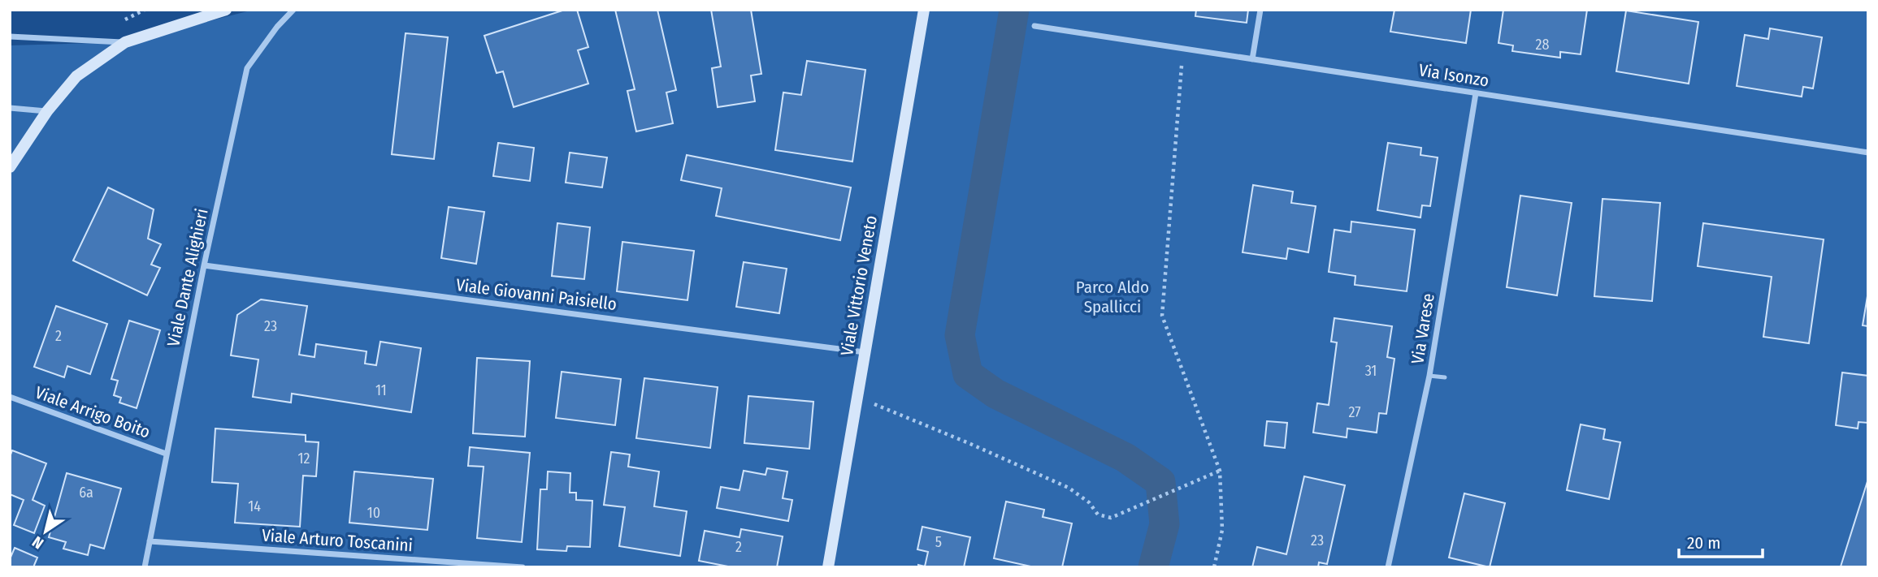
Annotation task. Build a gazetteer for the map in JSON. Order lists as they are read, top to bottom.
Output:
{
  "streets": {
    "street": [
      "Via Isonzo",
      "Viale Dante Alighieri",
      "Viale Vittorio Veneto",
      "Viale Giovanni Paisiello",
      "Via Varese",
      "Viale Arrigo Boito",
      "Viale Arturo Toscanini"
    ]
  },
  "crossings": [
    ["Via Isonzo", "Via Varese"],
    ["Viale Dante Alighieri", "Viale Giovanni Paisiello"],
    ["Viale Dante Alighieri", "Viale Arrigo Boito"],
    ["Viale Dante Alighieri", "Viale Arturo Toscanini"],
    ["Viale Vittorio Veneto", "Viale Giovanni Paisiello"]
  ],
  "parks": ["Parco Aldo Spallicci"],
  "house_numbers": [
    "28",
    "23",
    "2",
    "31",
    "11",
    "27",
    "12",
    "6a",
    "14",
    "10",
    "23",
    "5",
    "2"
  ],
  "scale_bar": "20 m",
  "north": "bottom left"
}
